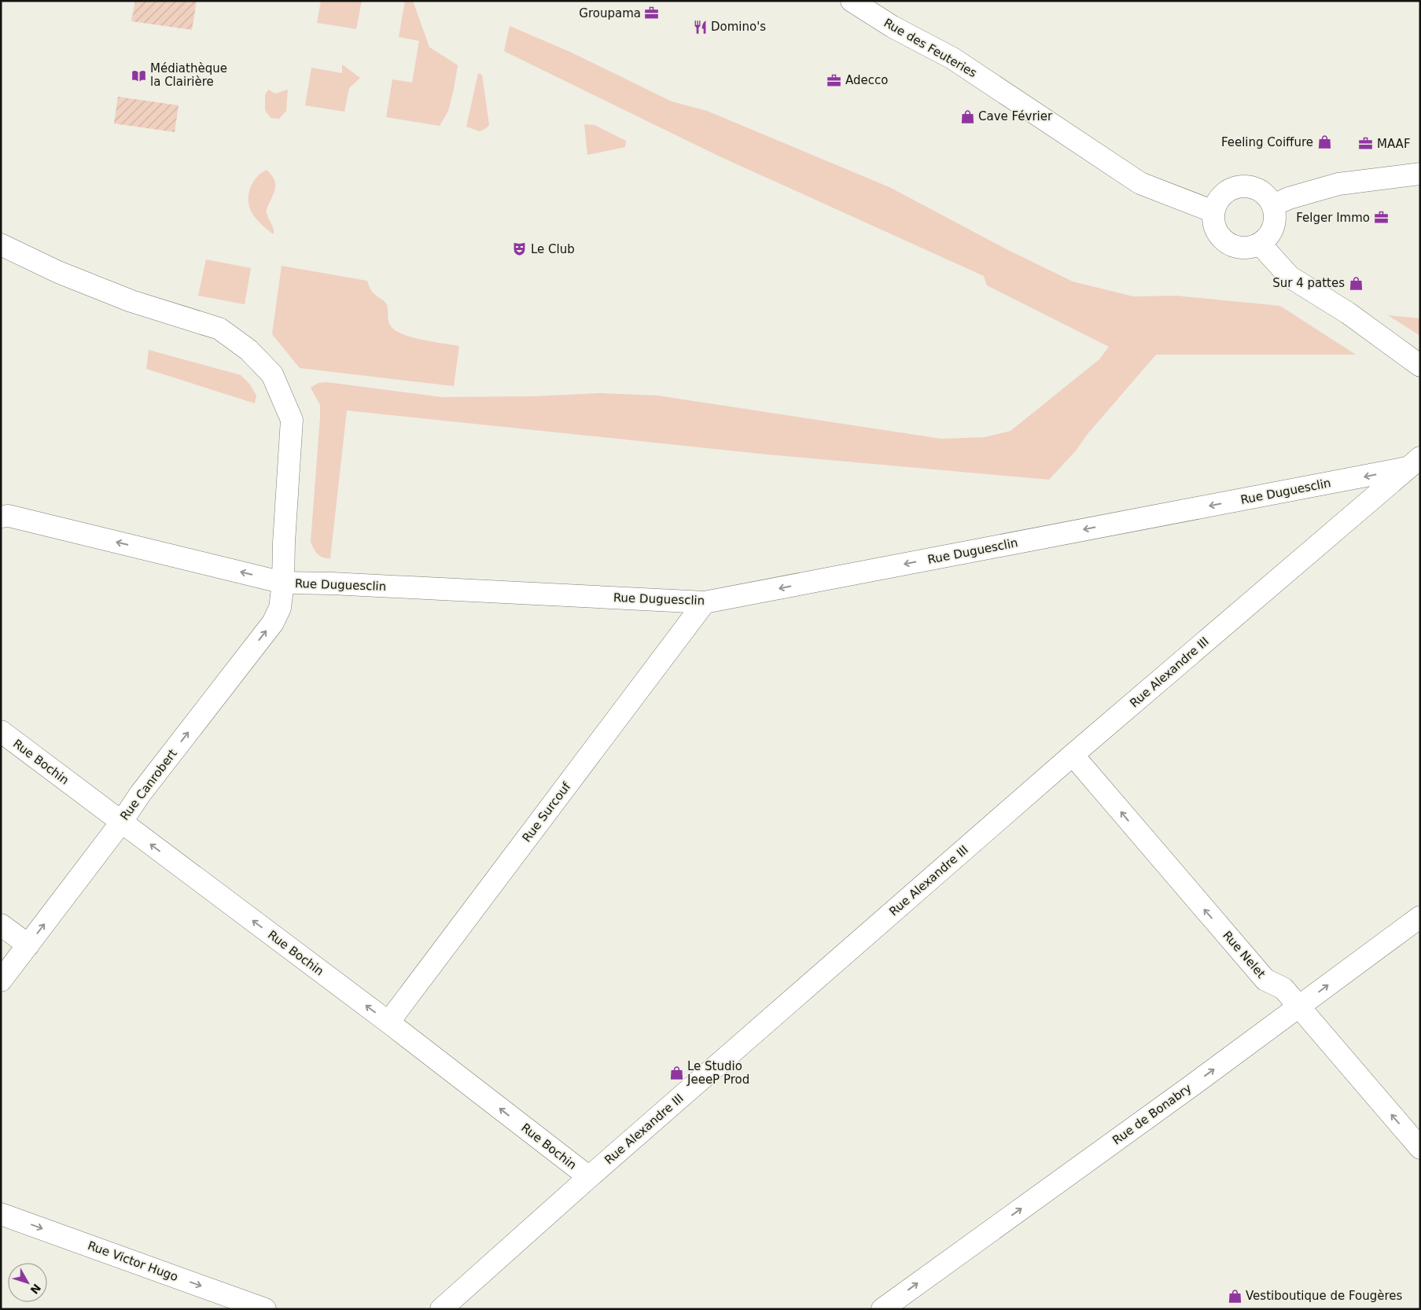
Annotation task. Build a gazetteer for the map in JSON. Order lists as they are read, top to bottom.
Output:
{
  "streets": {
    "street": [
      "Rue des Feuteries",
      "Rue Duguesclin",
      "Rue Alexandre III",
      "Rue Bochin",
      "Rue Canrobert",
      "Rue Surcouf",
      "Rue Nelet",
      "Rue de Bonabry",
      "Rue Victor Hugo"
    ]
  },
  "crossings": [
    ["Rue Duguesclin", "Rue Alexandre III"],
    ["Rue Duguesclin", "Rue Canrobert"],
    ["Rue Duguesclin", "Rue Surcouf"],
    ["Rue Alexandre III", "Rue Bochin"],
    ["Rue Alexandre III", "Rue Nelet"],
    ["Rue Bochin", "Rue Canrobert"],
    ["Rue Bochin", "Rue Surcouf"],
    ["Rue Nelet", "Rue de Bonabry"]
  ],
  "one_way": [
    "Rue Duguesclin",
    "Rue Bochin",
    "Rue Canrobert",
    "Rue Nelet",
    "Rue de Bonabry",
    "Rue Victor Hugo"
  ],
  "places": {
    "office": [
      "Groupama",
      "Adecco",
      "MAAF",
      "Felger Immo"
    ],
    "restaurant": ["Domino's"],
    "library": ["Médiathèque la Clairière"],
    "shop": [
      "Cave Février",
      "Feeling Coiffure",
      "Sur 4 pattes",
      "Le Studio JeeeP Prod",
      "Vestiboutique de Fougères"
    ],
    "theatre": ["Le Club"]
  },
  "north": "bottom right"
}
